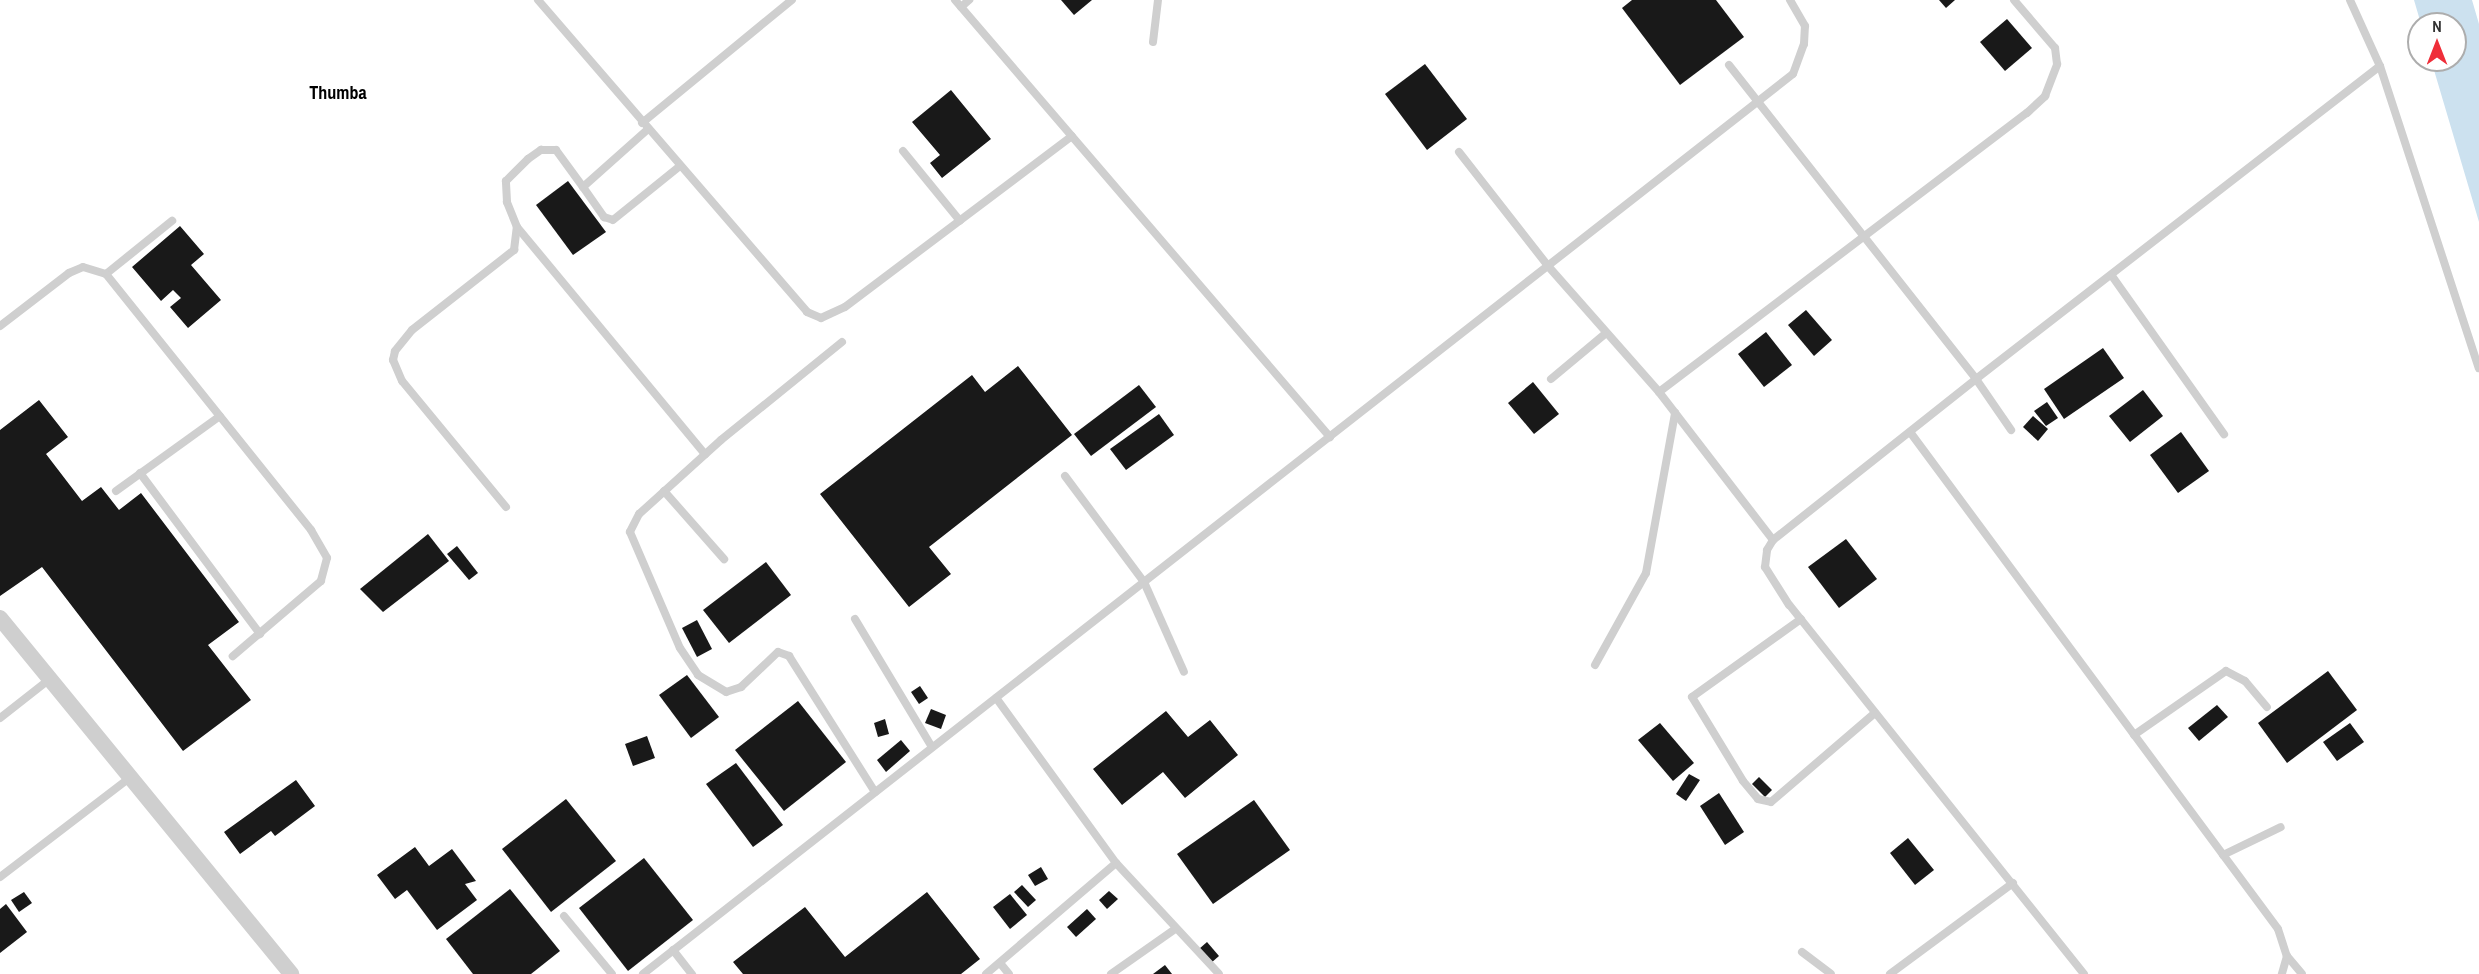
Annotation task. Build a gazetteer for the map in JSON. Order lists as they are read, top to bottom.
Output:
{
  "districts": ["Thumba"],
  "north": "top"
}
